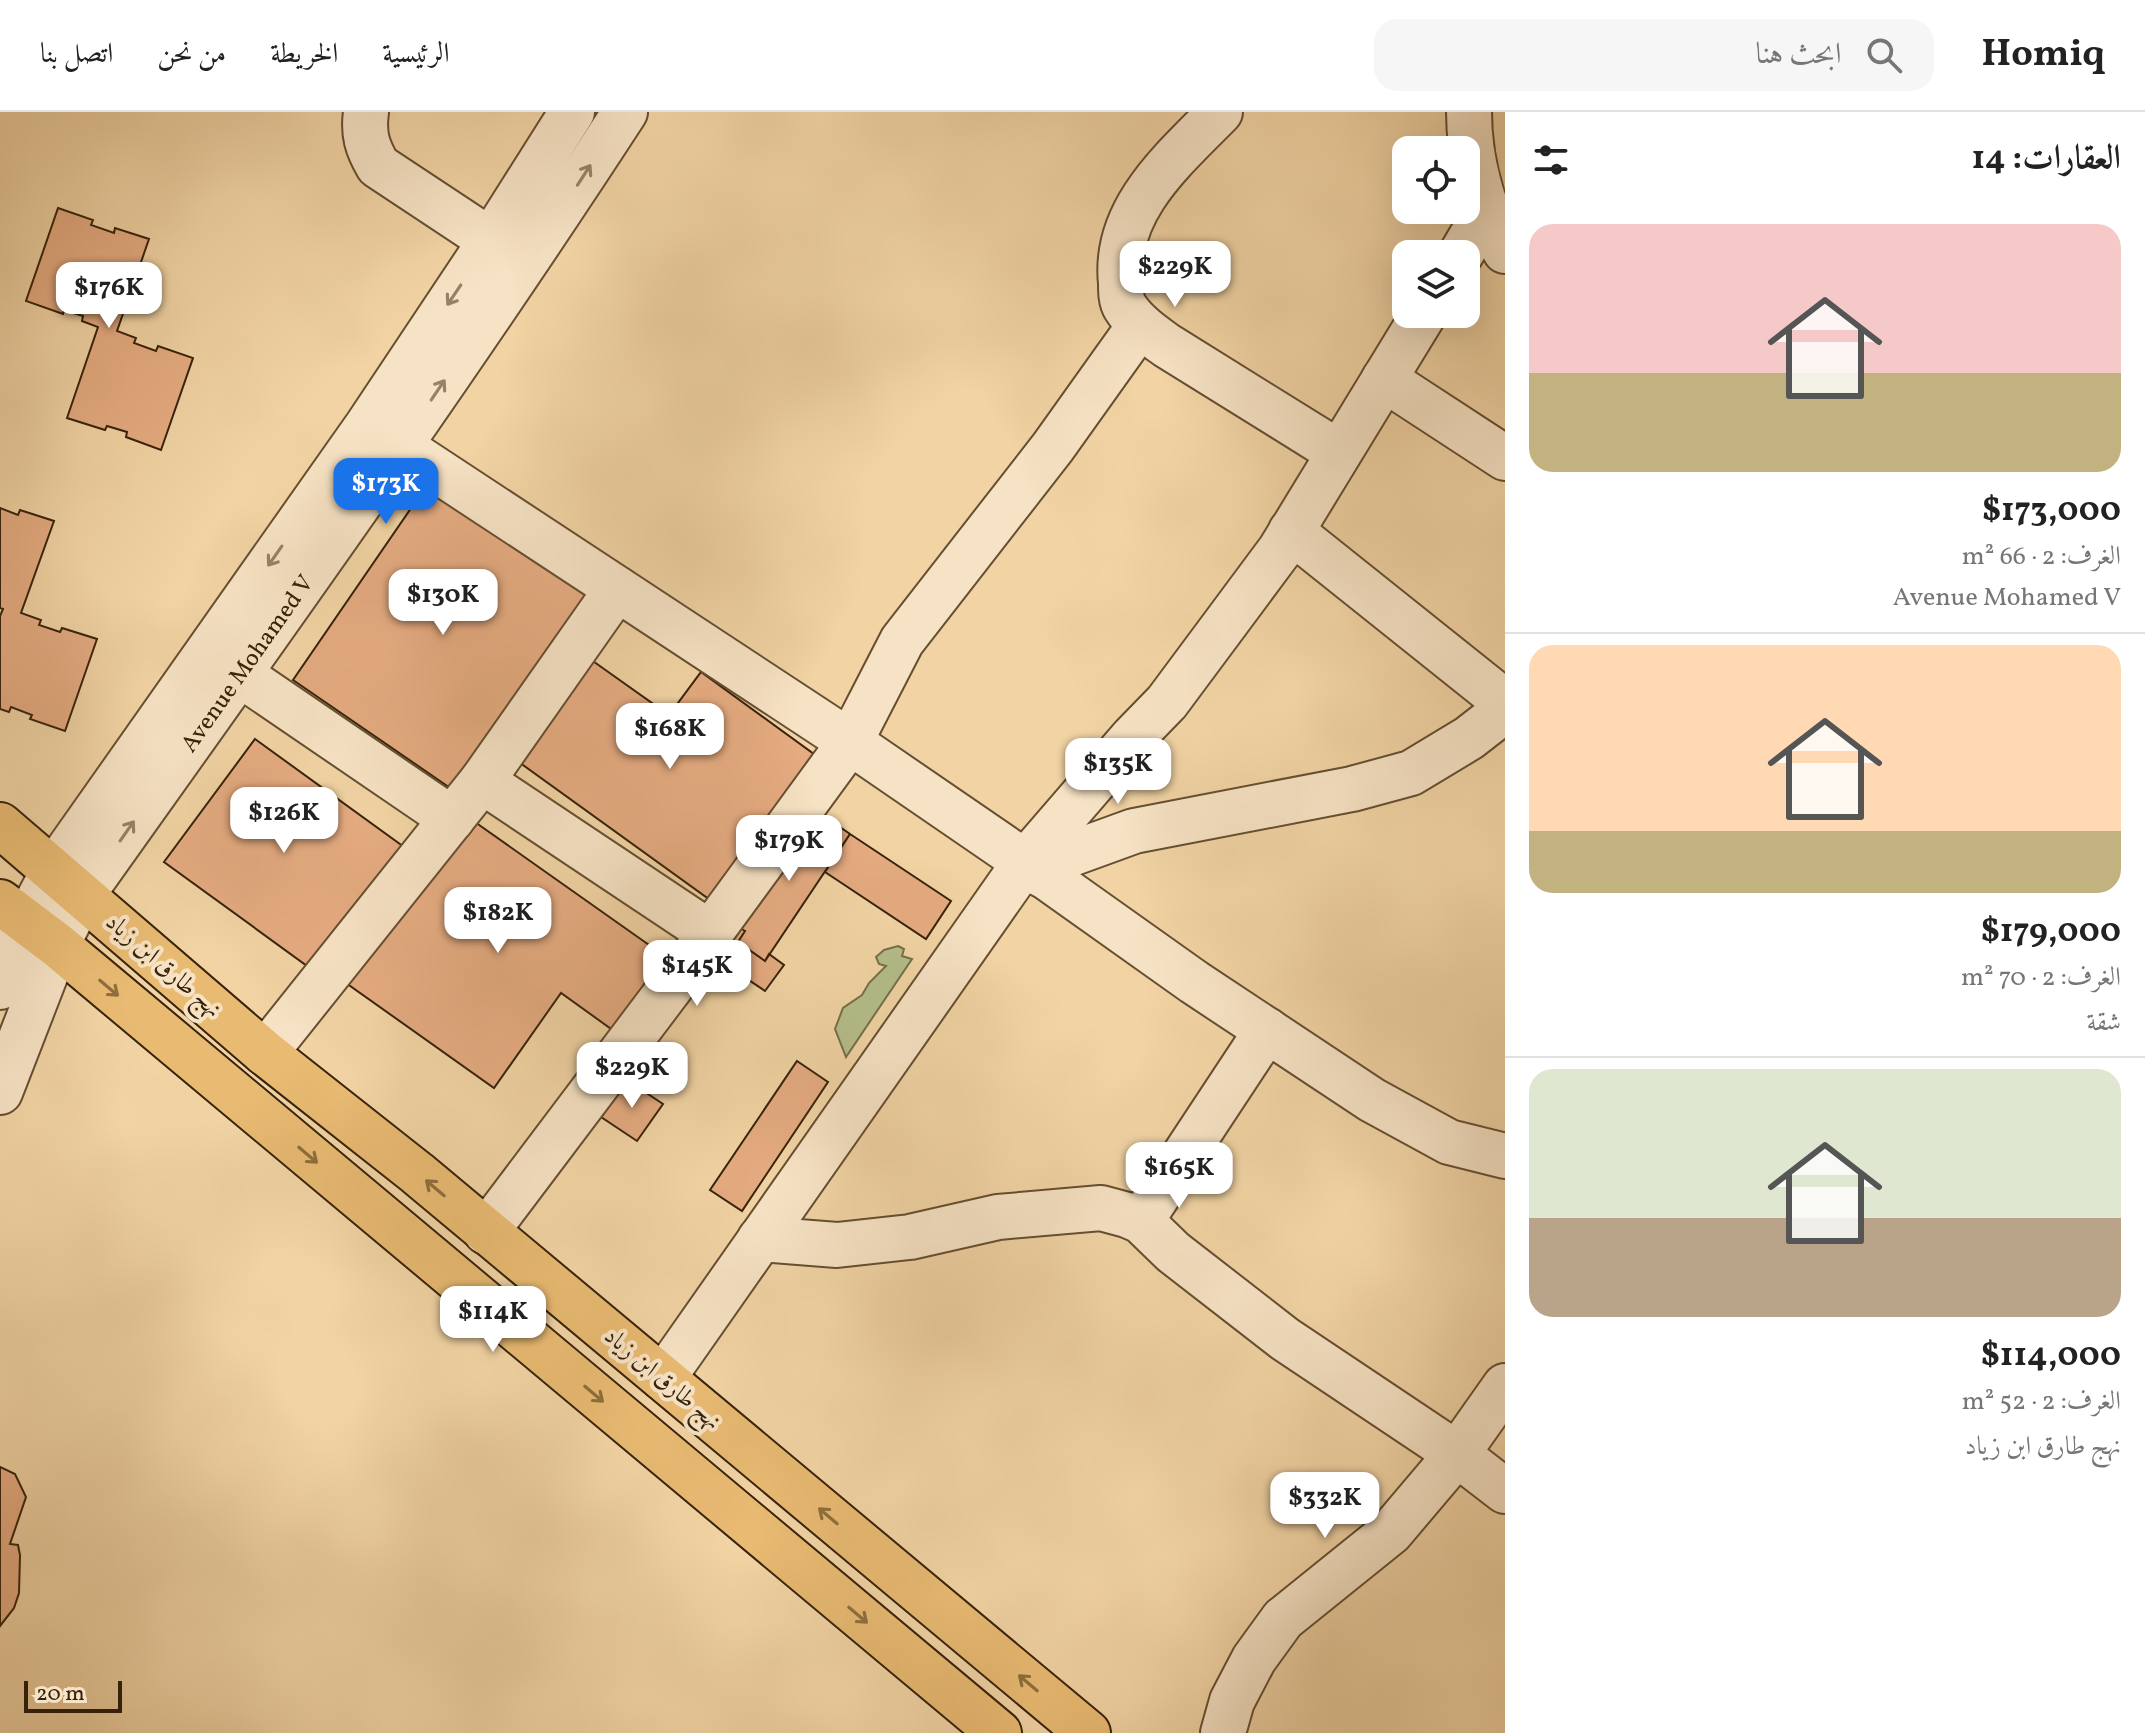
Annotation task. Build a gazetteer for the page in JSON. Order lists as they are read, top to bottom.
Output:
{
  "streets": {
    "main road": ["نهج طارق ابن زياد"],
    "street": ["Avenue Mohamed V"]
  },
  "crossings": [
    ["Avenue Mohamed V", "نهج طارق ابن زياد"]
  ],
  "scale_bar": "20 m",
  "page": {
    "header": "Homiq",
    "search": "ابحث هنا",
    "nav": [
      "الرئيسية",
      "الخريطة",
      "من نحن",
      "اتصل بنا"
    ],
    "heading": "العقارات: 14",
    "list": [
      {
        "name": "$173,000",
        "note": "الغرف: 2 · 66 m² · Avenue Mohamed V"
      },
      {
        "name": "$179,000",
        "note": "الغرف: 2 · 70 m² · شقة"
      },
      {
        "name": "$114,000",
        "note": "الغرف: 2 · 52 m² · نهج طارق ابن زياد"
      }
    ],
    "price": [
      "$229K",
      "$176K",
      "$173K",
      "$130K",
      "$168K",
      "$135K",
      "$126K",
      "$179K",
      "$182K",
      "$145K",
      "$229K",
      "$165K",
      "$114K",
      "$332K"
    ],
    "scale": "20 m"
  }
}
